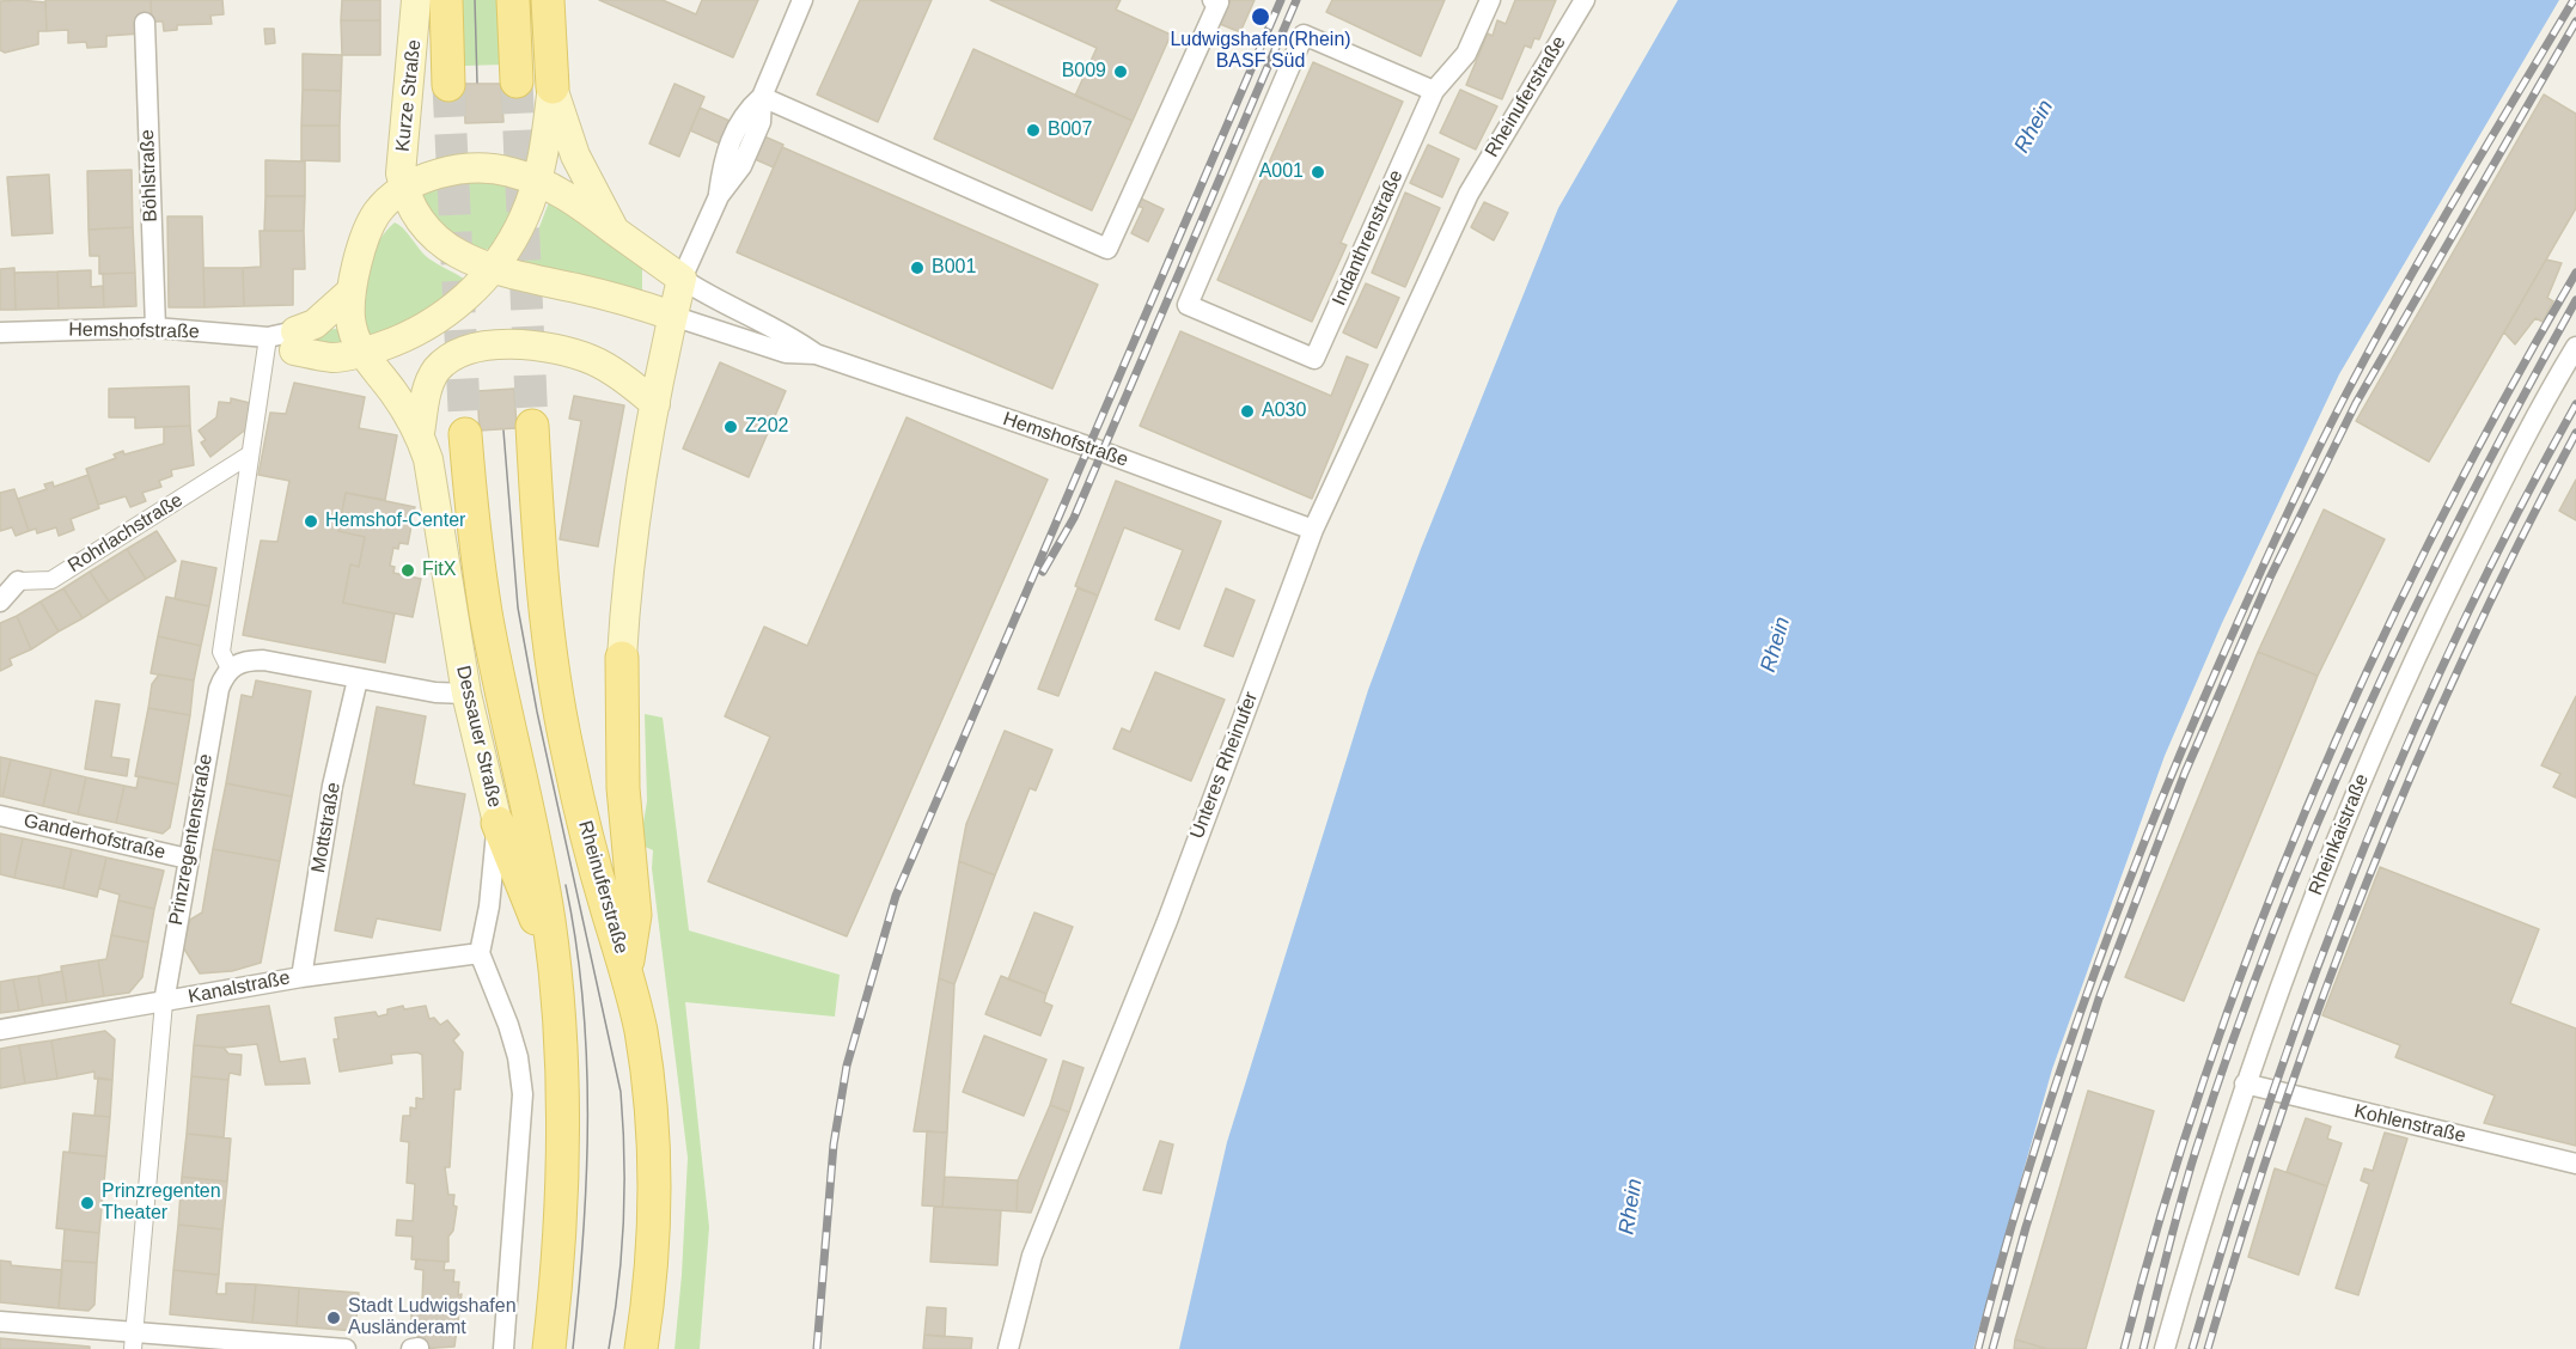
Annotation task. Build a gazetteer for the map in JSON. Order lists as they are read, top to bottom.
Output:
{
  "streets": {
    "main road": [
      "Kurze Straße",
      "Rheinuferstraße",
      "Hemshofstraße",
      "Dessauer Straße"
    ],
    "street": [
      "Böhlstraße",
      "Indanthrenstraße",
      "Rohrlachstraße",
      "Unteres Rheinufer",
      "Mottstraße",
      "Rheinkaistraße",
      "Ganderhofstraße",
      "Prinzregentenstraße",
      "Kanalstraße",
      "Kohlenstraße"
    ]
  },
  "crossings": [
    ["Kurze Straße", "Hemshofstraße"],
    ["Rheinuferstraße", "Unteres Rheinufer"],
    ["Böhlstraße", "Hemshofstraße"],
    ["Hemshofstraße", "Unteres Rheinufer"],
    ["Dessauer Straße", "Kanalstraße"],
    ["Mottstraße", "Kanalstraße"],
    ["Rheinkaistraße", "Kohlenstraße"],
    ["Ganderhofstraße", "Prinzregentenstraße"],
    ["Prinzregentenstraße", "Kanalstraße"]
  ],
  "water": ["Rhein"],
  "places": [
    "Ludwigshafen(Rhein) BASF Süd",
    "B009",
    "B007",
    "A001",
    "B001",
    "A030",
    "Z202",
    "Hemshof-Center",
    "FitX",
    "Prinzregenten Theater",
    "Stadt Ludwigshafen Ausländeramt"
  ]
}
